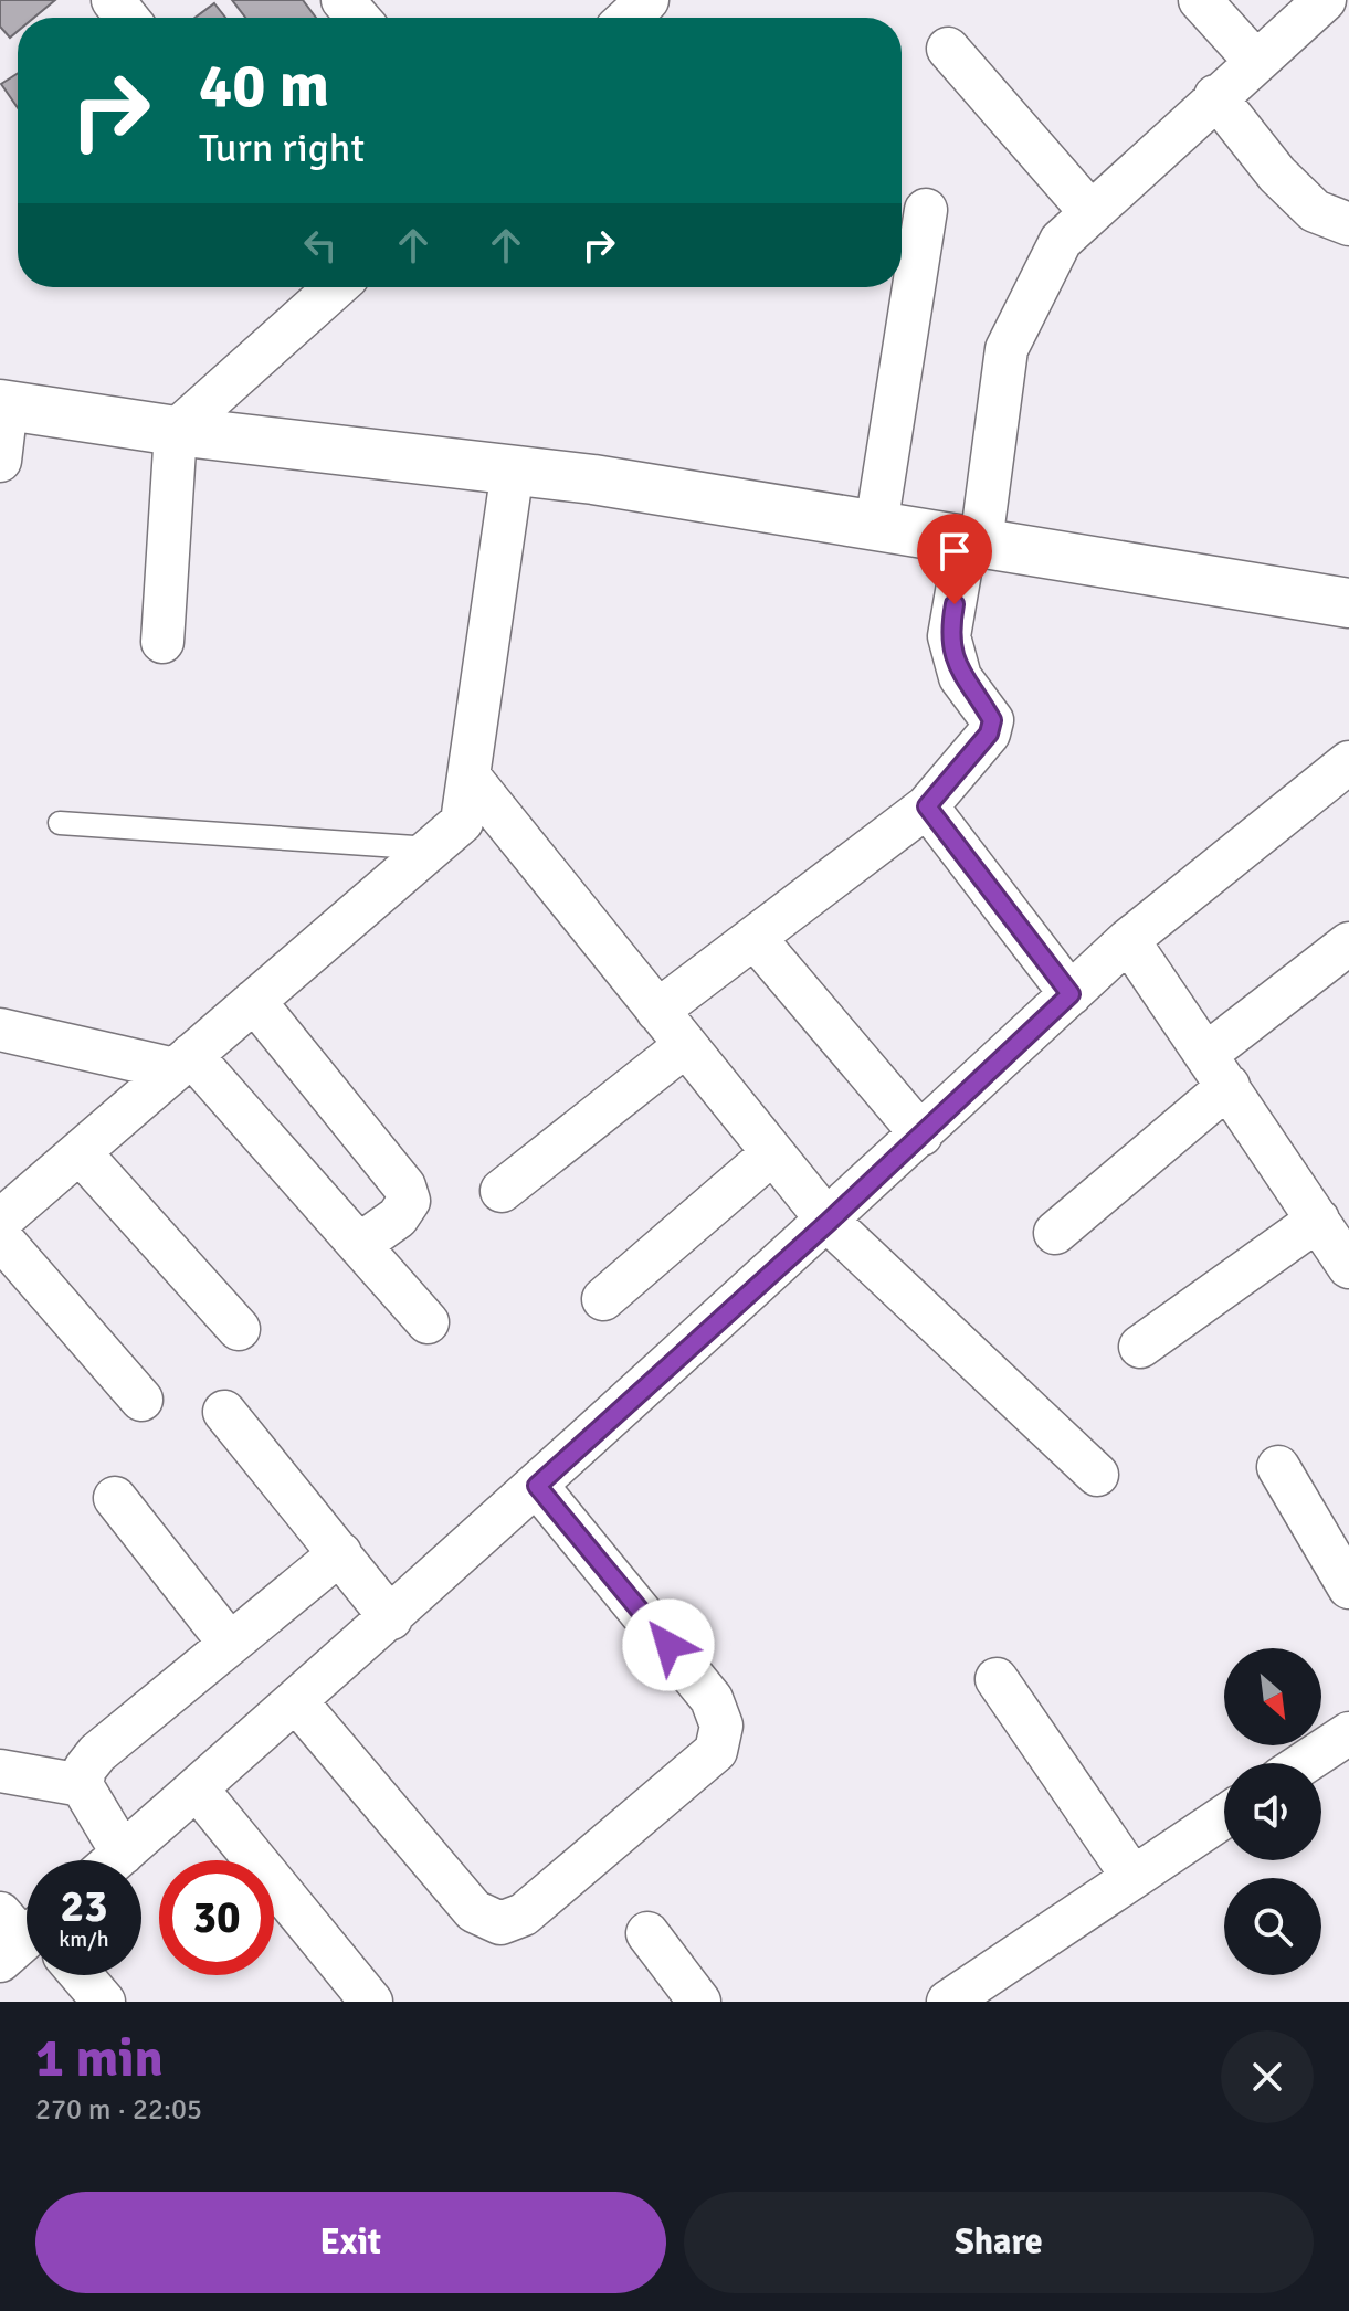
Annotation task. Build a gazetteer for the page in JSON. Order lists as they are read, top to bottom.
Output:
{
  "north": "bottom right",
  "page": {
    "turn": ["40 m", "Turn right"],
    "speed": "23 km/h",
    "limit": "30",
    "heading": ["1 min", "270 m · 22:05"],
    "buttons": ["Exit", "Share"]
  }
}
